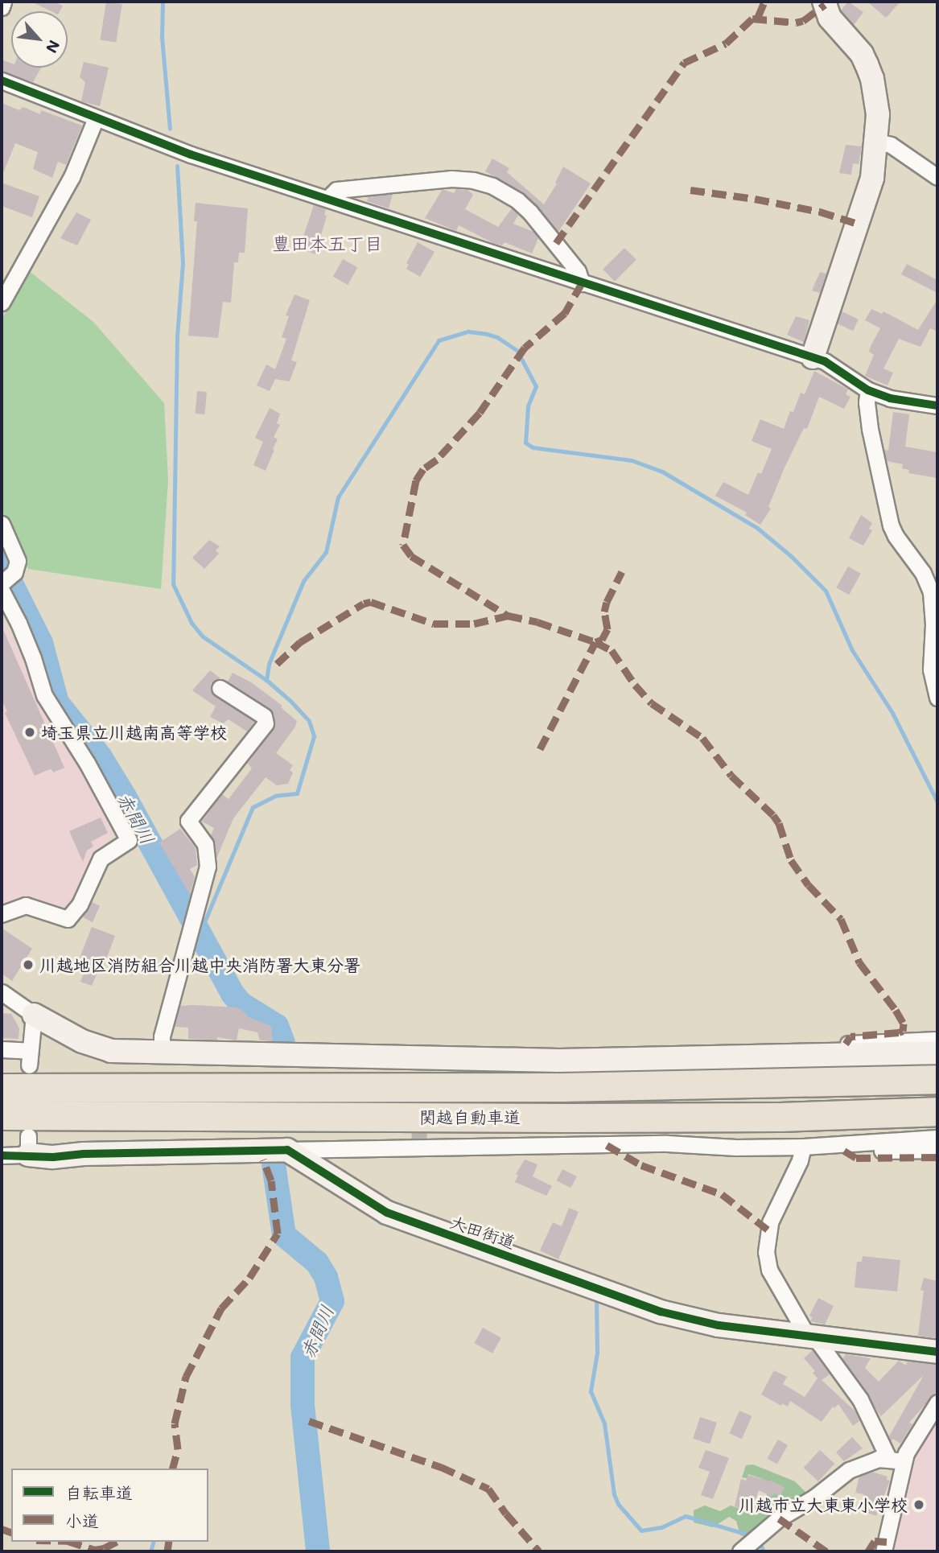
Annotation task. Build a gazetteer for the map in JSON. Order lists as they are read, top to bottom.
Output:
{
  "streets": {
    "highway": ["関越自動車道"],
    "street": ["大田街道"]
  },
  "districts": ["豊田本五丁目"],
  "water": ["赤間川"],
  "places": ["埼玉県立川越南高等学校", "川越地区消防組合川越中央消防署大東分署", "川越市立大東東小学校"],
  "legend": ["自転車道", "小道"],
  "north": "bottom right"
}
